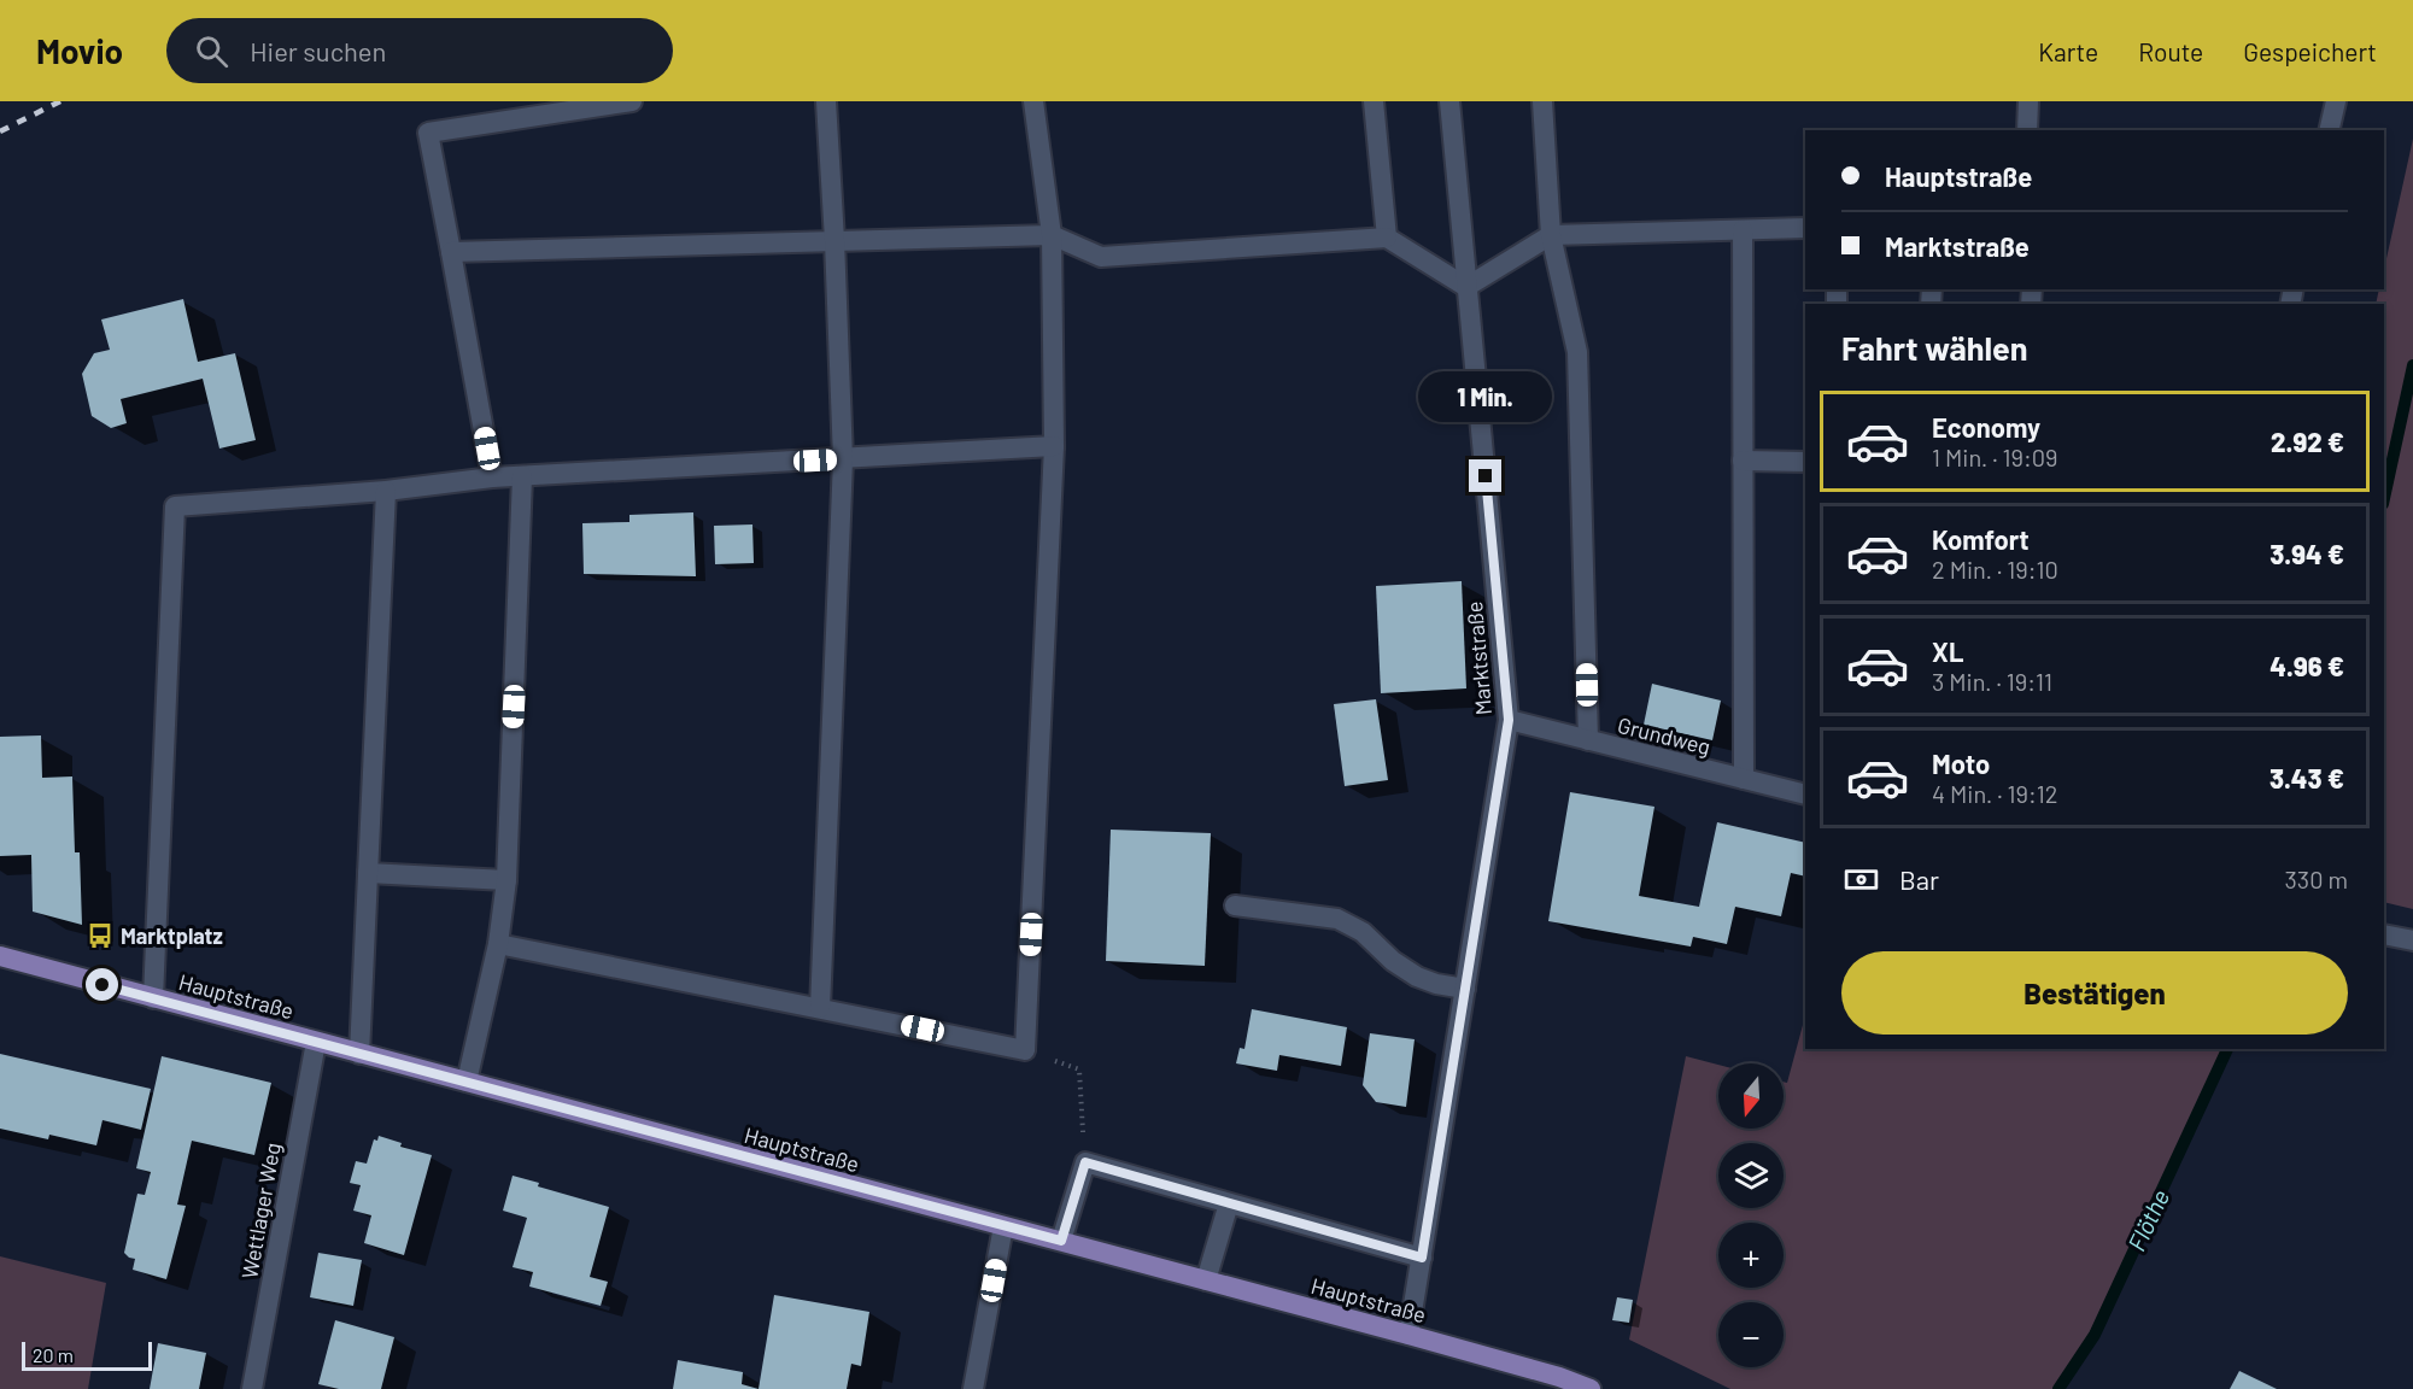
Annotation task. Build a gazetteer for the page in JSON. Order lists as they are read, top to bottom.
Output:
{
  "streets": {
    "main road": ["Hauptstraße"],
    "street": ["Marktstraße", "Grundweg", "Wettlager Weg"]
  },
  "crossings": [
    ["Marktstraße", "Grundweg"],
    ["Marktstraße", "Hauptstraße"],
    ["Hauptstraße", "Wettlager Weg"]
  ],
  "water": ["Flöthe"],
  "places": {
    "bus stop": ["Marktplatz"]
  },
  "scale_bar": "20 m",
  "north": "bottom",
  "page": {
    "header": "Movio",
    "search": "Hier suchen",
    "nav": ["Karte", "Route", "Gespeichert"],
    "banner": ["Hauptstraße", "Marktstraße"],
    "heading": "Fahrt wählen",
    "bubble": "1 Min.",
    "list": [
      {
        "name": "Economy",
        "note": "1 Min. · 19:09",
        "value": "2.92 €"
      },
      {
        "name": "Komfort",
        "note": "2 Min. · 19:10",
        "value": "3.94 €"
      },
      {
        "name": "XL",
        "note": "3 Min. · 19:11",
        "value": "4.96 €"
      },
      {
        "name": "Moto",
        "note": "4 Min. · 19:12",
        "value": "3.43 €"
      }
    ],
    "pay": ["Bar", "330 m"],
    "buttons": "Bestätigen",
    "map_buttons": ["+", "−"],
    "scale": "20 m"
  }
}
